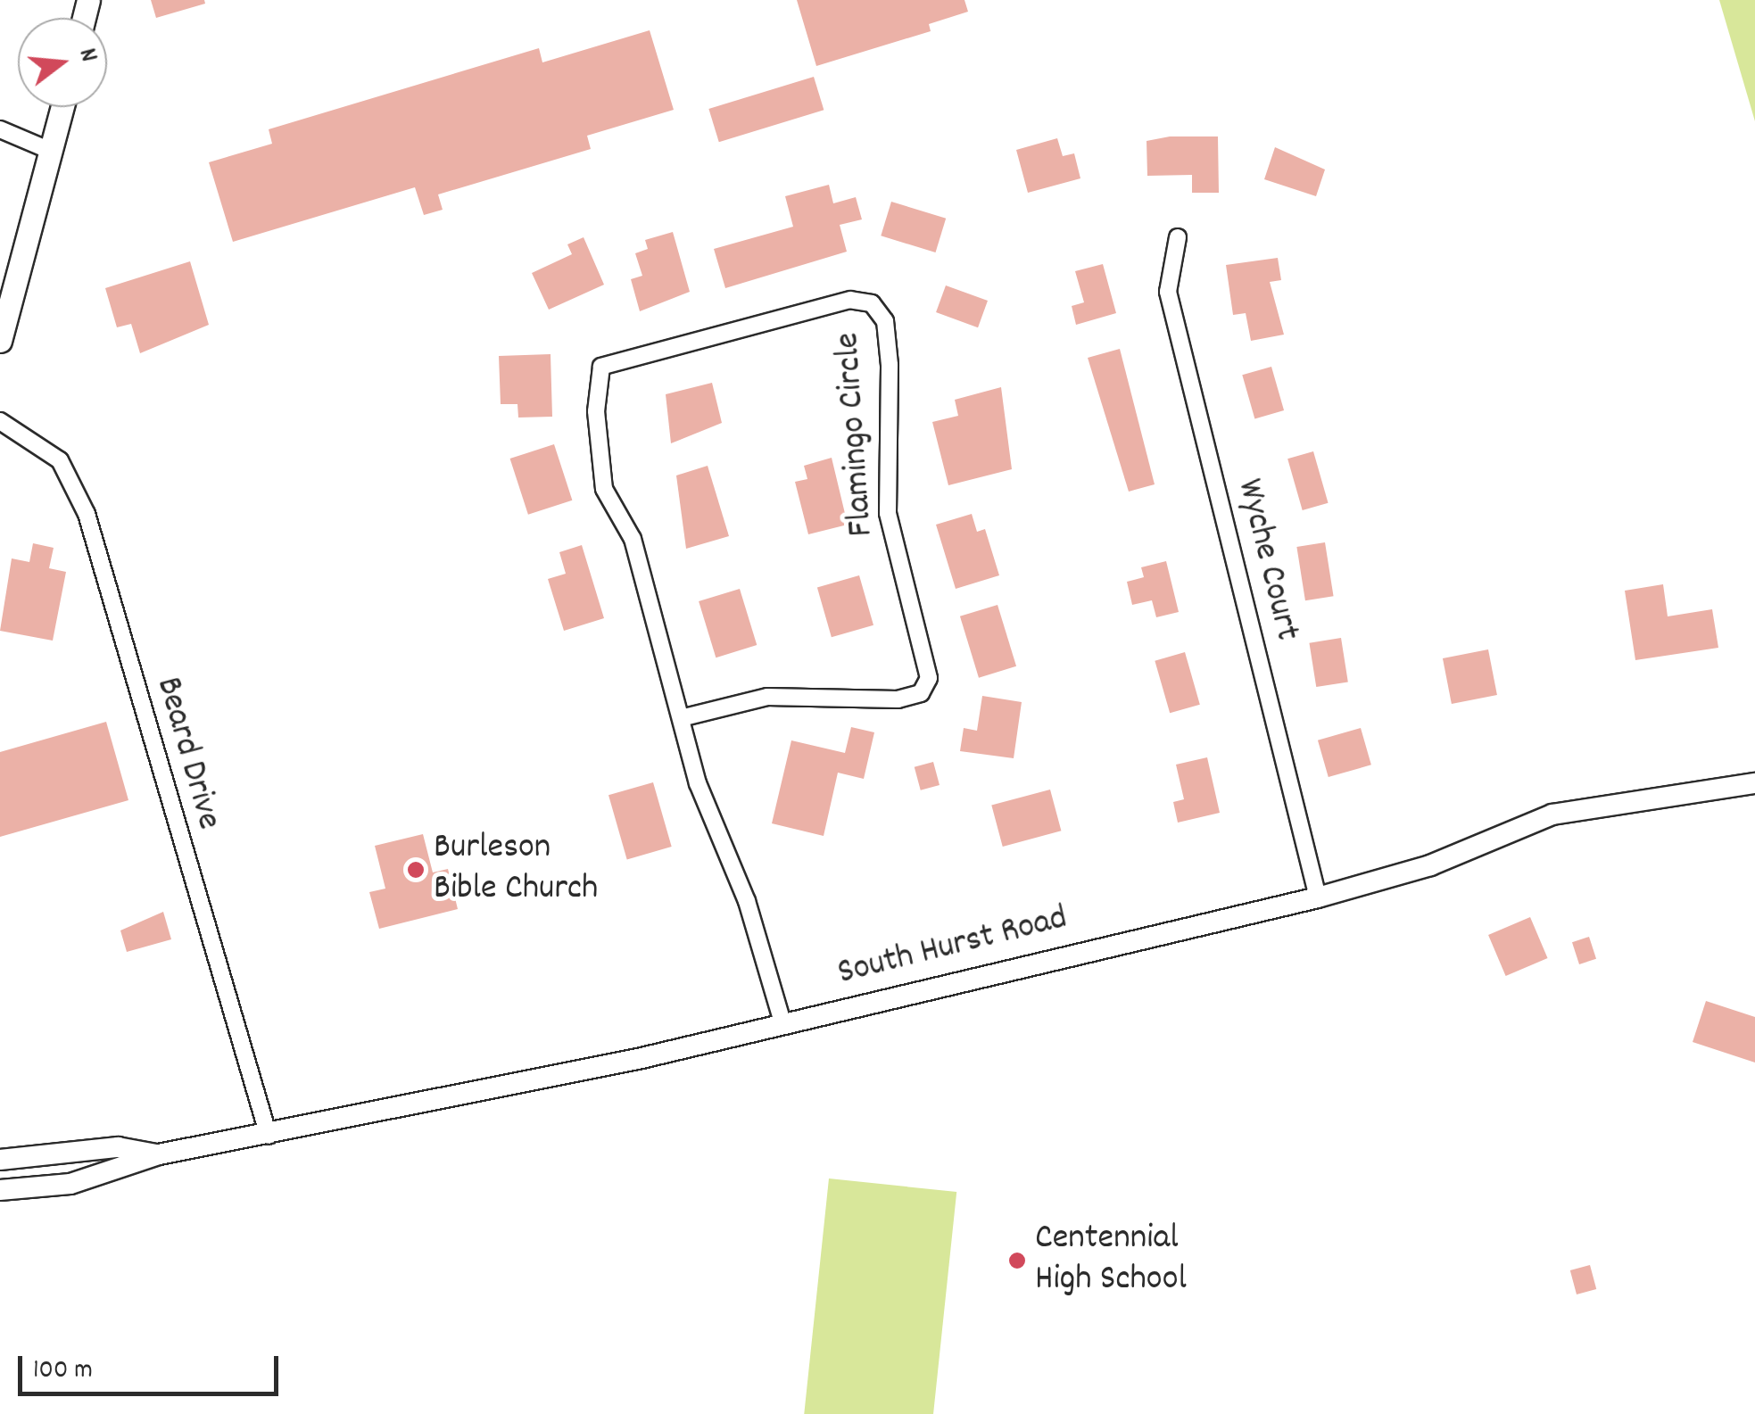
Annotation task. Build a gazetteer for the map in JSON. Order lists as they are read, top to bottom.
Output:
{
  "streets": {
    "street": [
      "Flamingo Circle",
      "Wyche Court",
      "Beard Drive",
      "South Hurst Road"
    ]
  },
  "crossings": [
    ["Flamingo Circle", "South Hurst Road"],
    ["Wyche Court", "South Hurst Road"],
    ["Beard Drive", "South Hurst Road"]
  ],
  "places": ["Burleson Bible Church", "Centennial High School"],
  "scale_bar": "100 m",
  "north": "right"
}
